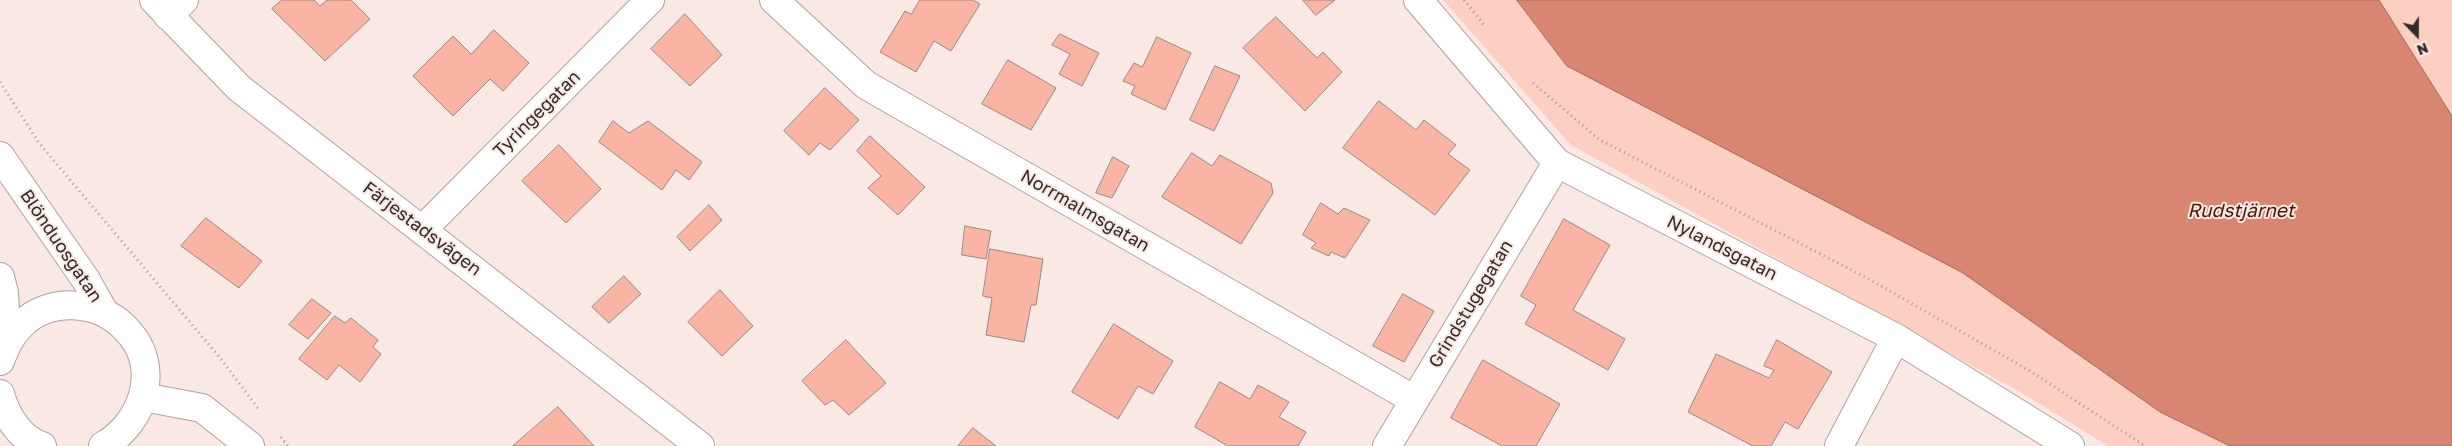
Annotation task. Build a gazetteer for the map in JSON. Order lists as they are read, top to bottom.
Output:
{
  "streets": {
    "street": [
      "Tyringegatan",
      "Norrmalmsgatan",
      "Färjestadsvägen",
      "Blönduosgatan",
      "Nylandsgatan",
      "Grindstugegatan"
    ]
  },
  "crossings": [
    ["Tyringegatan", "Färjestadsvägen"],
    ["Norrmalmsgatan", "Grindstugegatan"],
    ["Nylandsgatan", "Grindstugegatan"]
  ],
  "water": ["Rudstjärnet"],
  "north": "bottom"
}
